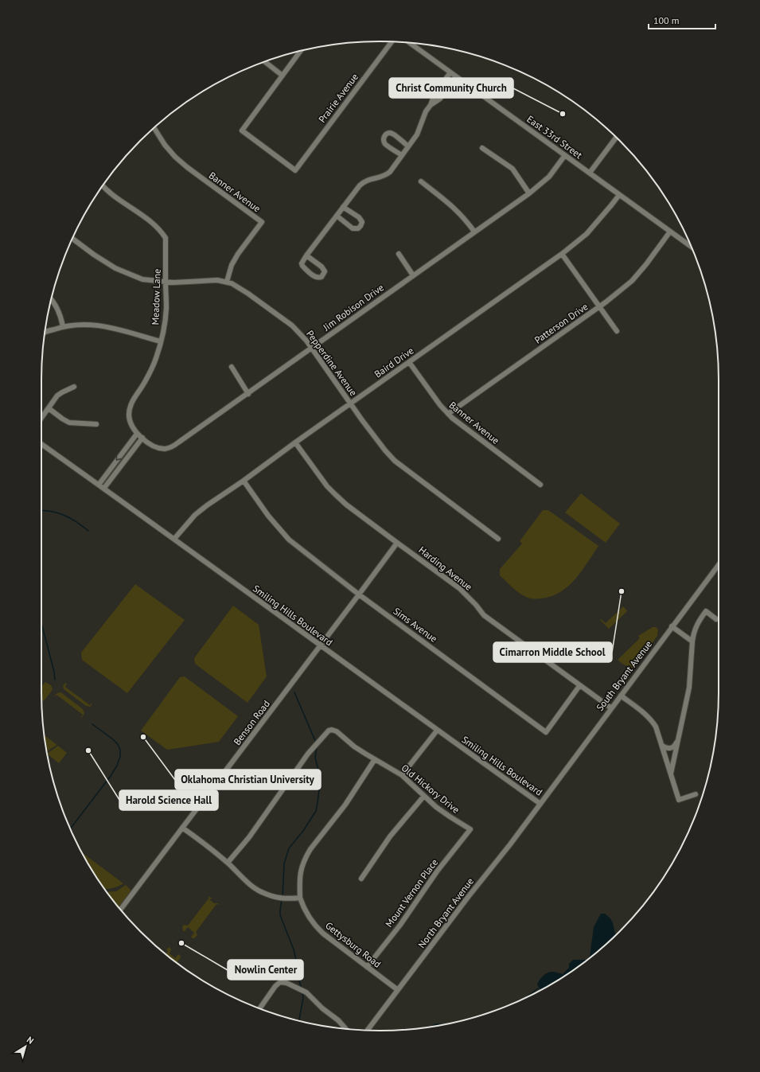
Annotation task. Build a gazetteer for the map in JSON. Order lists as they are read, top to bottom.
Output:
{
  "streets": {
    "street": [
      "Prairie Avenue",
      "East 33rd Street",
      "Banner Avenue",
      "Meadow Lane",
      "Jim Robison Drive",
      "Patterson Drive",
      "Baird Drive",
      "Pepperdine Avenue",
      "Harding Avenue",
      "Smiling Hills Boulevard",
      "Sims Avenue",
      "South Bryant Avenue",
      "Benson Road",
      "Old Hickory Drive",
      "Mount Vernon Place",
      "North Bryant Avenue",
      "Gettysburg Road"
    ]
  },
  "crossings": [
    ["East 33rd Street", "Jim Robison Drive"],
    ["East 33rd Street", "Patterson Drive"],
    ["East 33rd Street", "Baird Drive"],
    ["Banner Avenue", "Patterson Drive"],
    ["Banner Avenue", "Baird Drive"],
    ["Banner Avenue", "Pepperdine Avenue"],
    ["Meadow Lane", "Jim Robison Drive"],
    ["Meadow Lane", "Pepperdine Avenue"],
    ["Jim Robison Drive", "Pepperdine Avenue"],
    ["Baird Drive", "Pepperdine Avenue"],
    ["Baird Drive", "Harding Avenue"],
    ["Baird Drive", "Smiling Hills Boulevard"],
    ["Baird Drive", "Sims Avenue"],
    ["Harding Avenue", "Sims Avenue"],
    ["Harding Avenue", "South Bryant Avenue"],
    ["Harding Avenue", "Benson Road"],
    ["Smiling Hills Boulevard", "South Bryant Avenue"],
    ["Smiling Hills Boulevard", "Benson Road"],
    ["Smiling Hills Boulevard", "North Bryant Avenue"],
    ["Sims Avenue", "Benson Road"],
    ["South Bryant Avenue", "North Bryant Avenue"],
    ["Old Hickory Drive", "Mount Vernon Place"],
    ["Mount Vernon Place", "Gettysburg Road"],
    ["North Bryant Avenue", "Gettysburg Road"]
  ],
  "places": [
    "Christ Community Church",
    "Cimarron Middle School",
    "Oklahoma Christian University",
    "Harold Science Hall",
    "Nowlin Center"
  ],
  "scale_bar": "100 m",
  "north": "top right"
}
